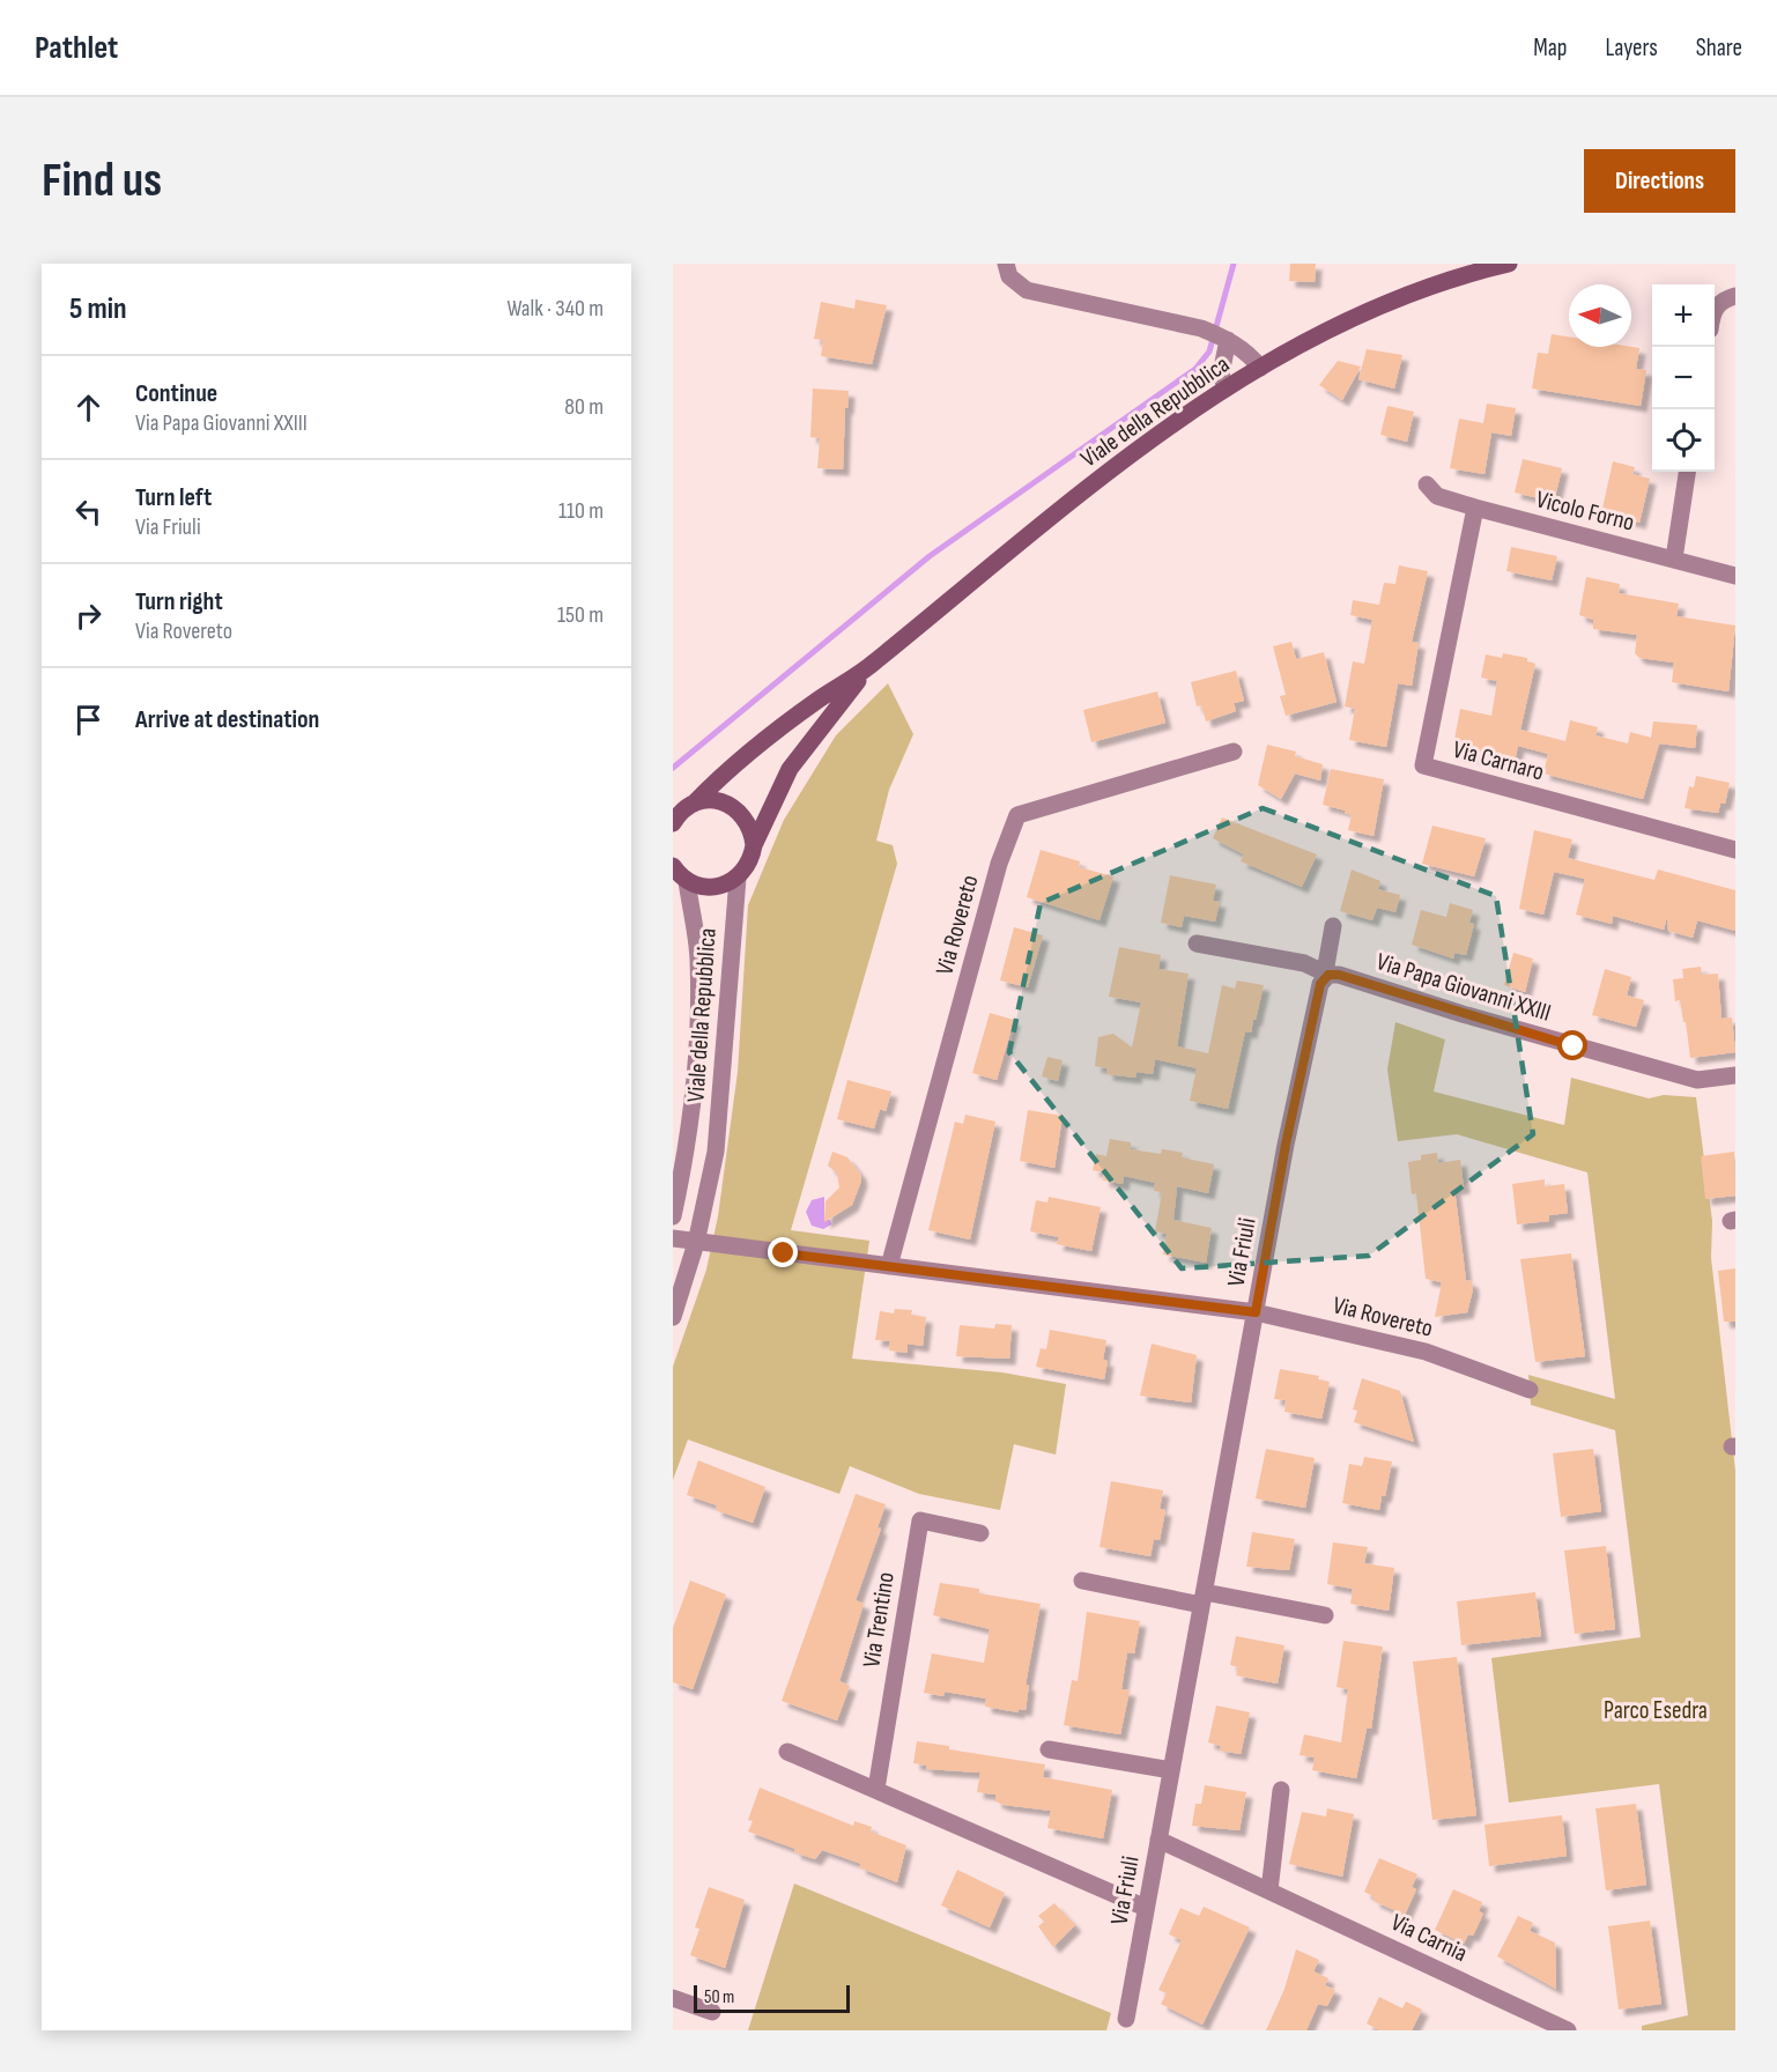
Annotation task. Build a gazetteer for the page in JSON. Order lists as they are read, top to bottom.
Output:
{
  "streets": {
    "main road": ["Viale della Repubblica"],
    "street": [
      "Vicolo Forno",
      "Via Carnaro",
      "Via Rovereto",
      "Via Papa Giovanni XXIII",
      "Via Friuli",
      "Via Trentino",
      "Via Carnia"
    ]
  },
  "crossings": [
    ["Viale della Repubblica", "Via Rovereto"],
    ["Vicolo Forno", "Via Carnaro"],
    ["Via Rovereto", "Via Friuli"],
    ["Via Papa Giovanni XXIII", "Via Friuli"],
    ["Via Friuli", "Via Carnia"]
  ],
  "parks": ["Parco Esedra"],
  "scale_bar": "50 m",
  "north": "left",
  "page": {
    "header": "Pathlet",
    "nav": ["Map", "Layers", "Share"],
    "buttons": "Directions",
    "title": "Find us",
    "heading": ["5 min", "Walk · 340 m"],
    "map_buttons": ["+", "−"],
    "list": [
      ["Continue", "Via Papa Giovanni XXIII", "80 m"],
      ["Turn left", "Via Friuli", "110 m"],
      ["Turn right", "Via Rovereto", "150 m"],
      "Arrive at destination"
    ],
    "scale": "50 m"
  }
}
